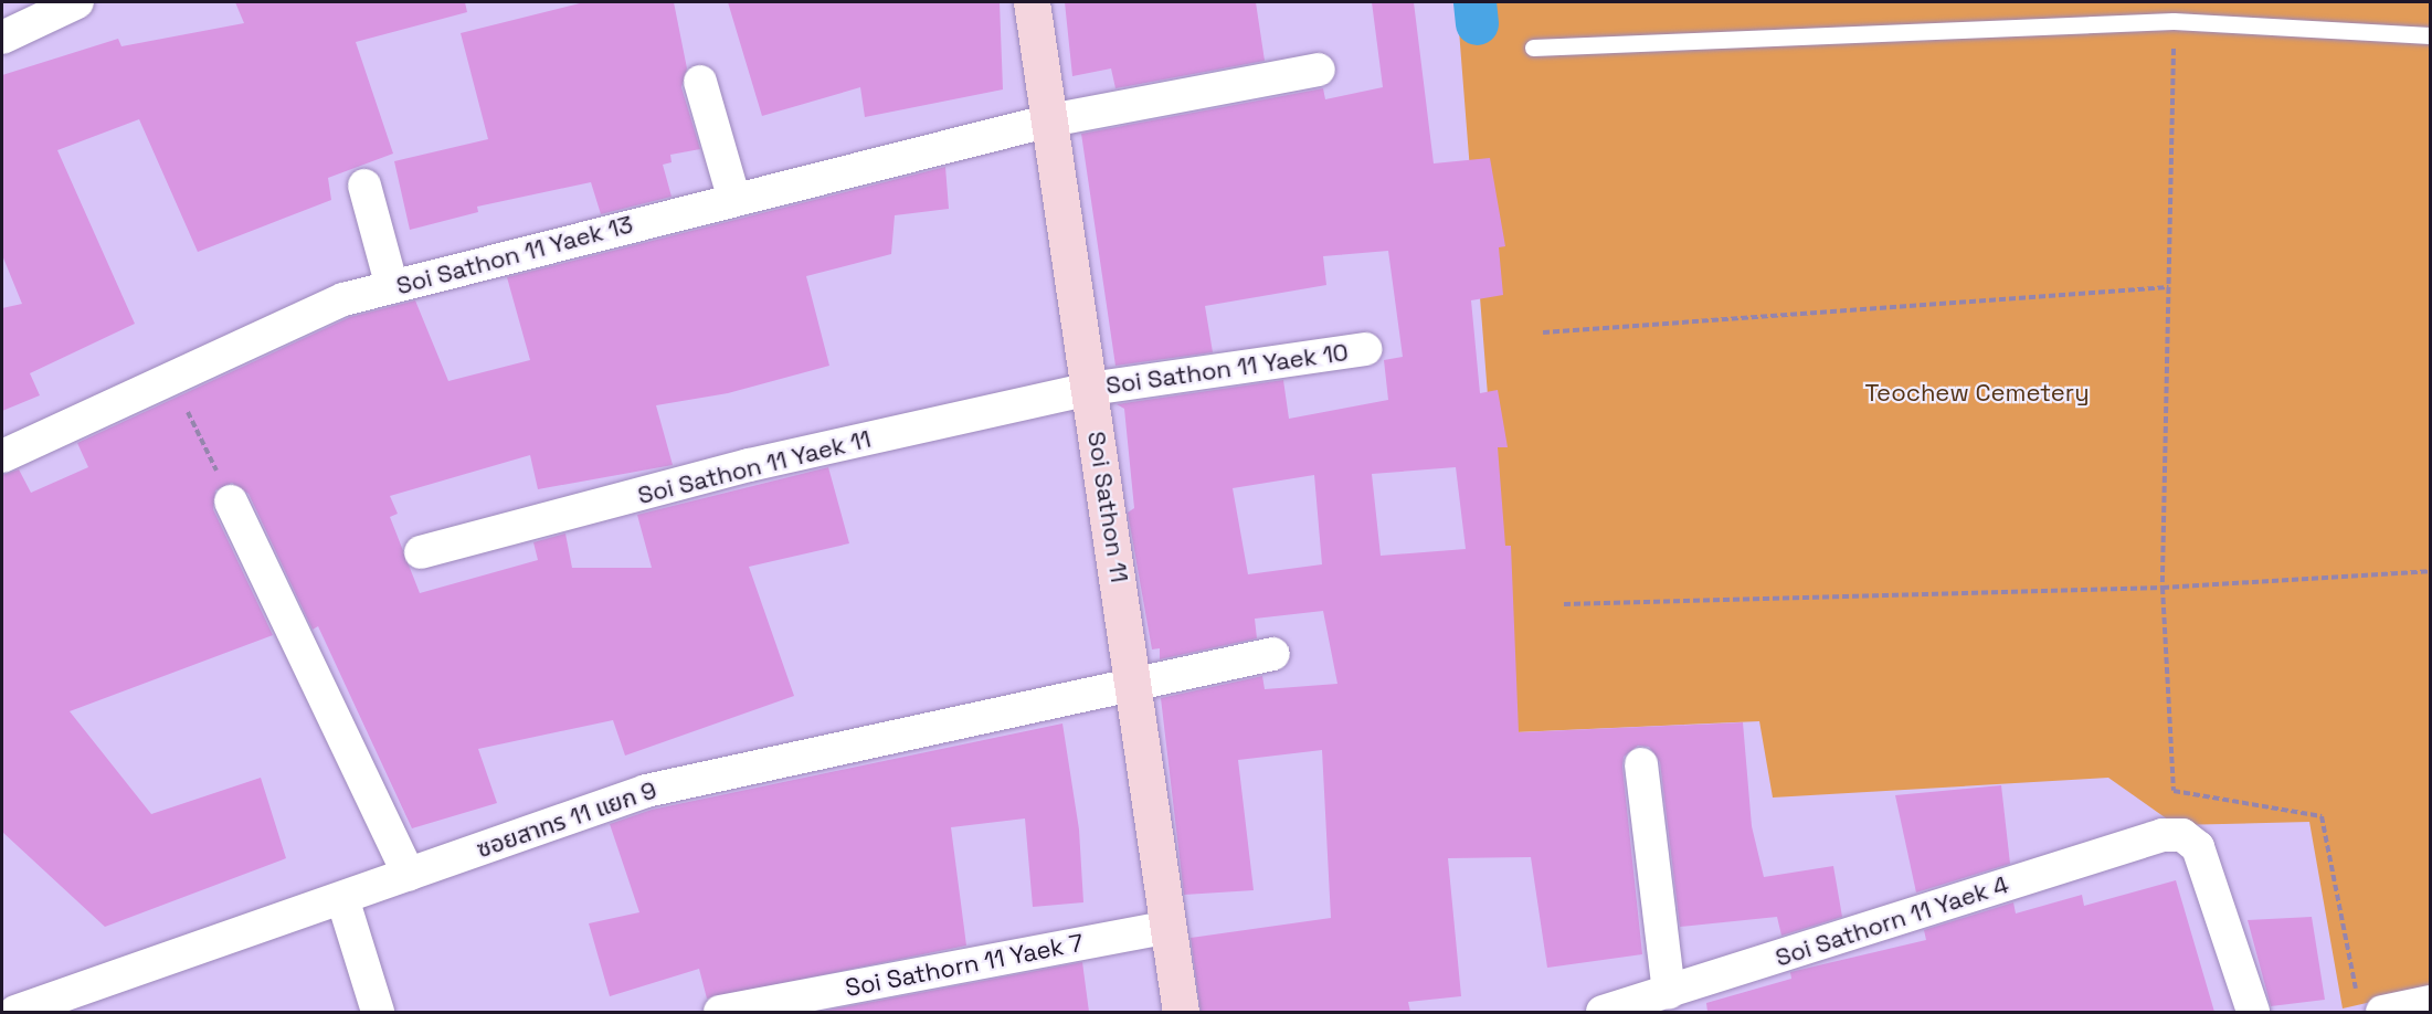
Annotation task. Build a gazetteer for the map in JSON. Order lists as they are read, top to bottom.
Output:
{
  "streets": {
    "street": [
      "Soi Sathon 11 Yaek 13",
      "Soi Sathon 11 Yaek 10",
      "Soi Sathon 11 Yaek 11",
      "Soi Sathon 11",
      "ซอยสาทร 11 แยก 9",
      "Soi Sathorn 11 Yaek 4",
      "Soi Sathorn 11 Yaek 7"
    ]
  },
  "crossings": [
    ["Soi Sathon 11 Yaek 13", "Soi Sathon 11"],
    ["Soi Sathon 11 Yaek 10", "Soi Sathon 11 Yaek 11"],
    ["Soi Sathon 11 Yaek 10", "Soi Sathon 11"],
    ["Soi Sathon 11 Yaek 11", "Soi Sathon 11"],
    ["Soi Sathon 11", "ซอยสาทร 11 แยก 9"],
    ["Soi Sathon 11", "Soi Sathorn 11 Yaek 7"]
  ],
  "parks": ["Teochew Cemetery"]
}
